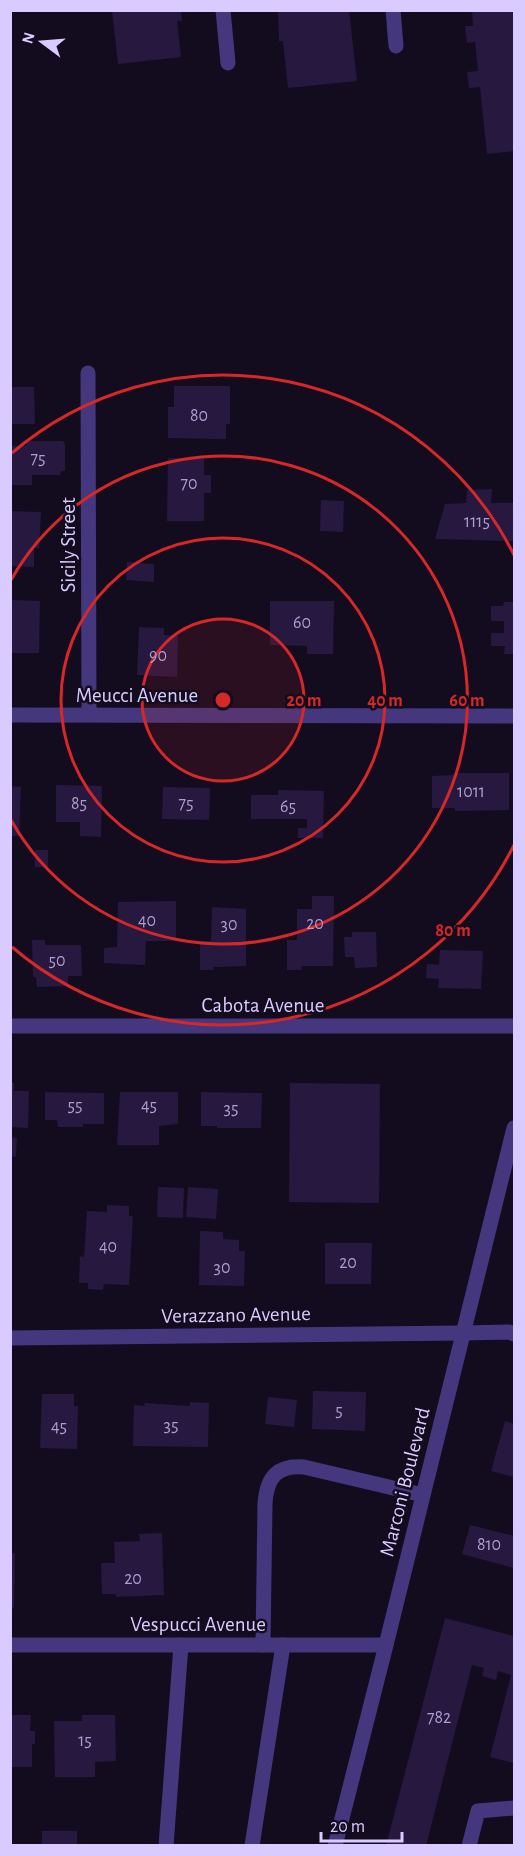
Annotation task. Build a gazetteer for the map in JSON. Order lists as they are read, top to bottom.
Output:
{
  "streets": {
    "street": [
      "Sicily Street",
      "Meucci Avenue",
      "Cabota Avenue",
      "Verazzano Avenue",
      "Marconi Boulevard",
      "Vespucci Avenue"
    ]
  },
  "crossings": [
    ["Sicily Street", "Meucci Avenue"],
    ["Verazzano Avenue", "Marconi Boulevard"],
    ["Marconi Boulevard", "Vespucci Avenue"]
  ],
  "house_numbers": [
    "80",
    "75",
    "70",
    "1115",
    "60",
    "90",
    "1011",
    "85",
    "75",
    "65",
    "40",
    "20",
    "30",
    "50",
    "55",
    "45",
    "35",
    "40",
    "20",
    "30",
    "5",
    "35",
    "45",
    "810",
    "20",
    "782",
    "15"
  ],
  "scale_bar": "20 m",
  "north": "left",
  "rings": [
    "20 m",
    "40 m",
    "60 m",
    "80 m"
  ]
}
